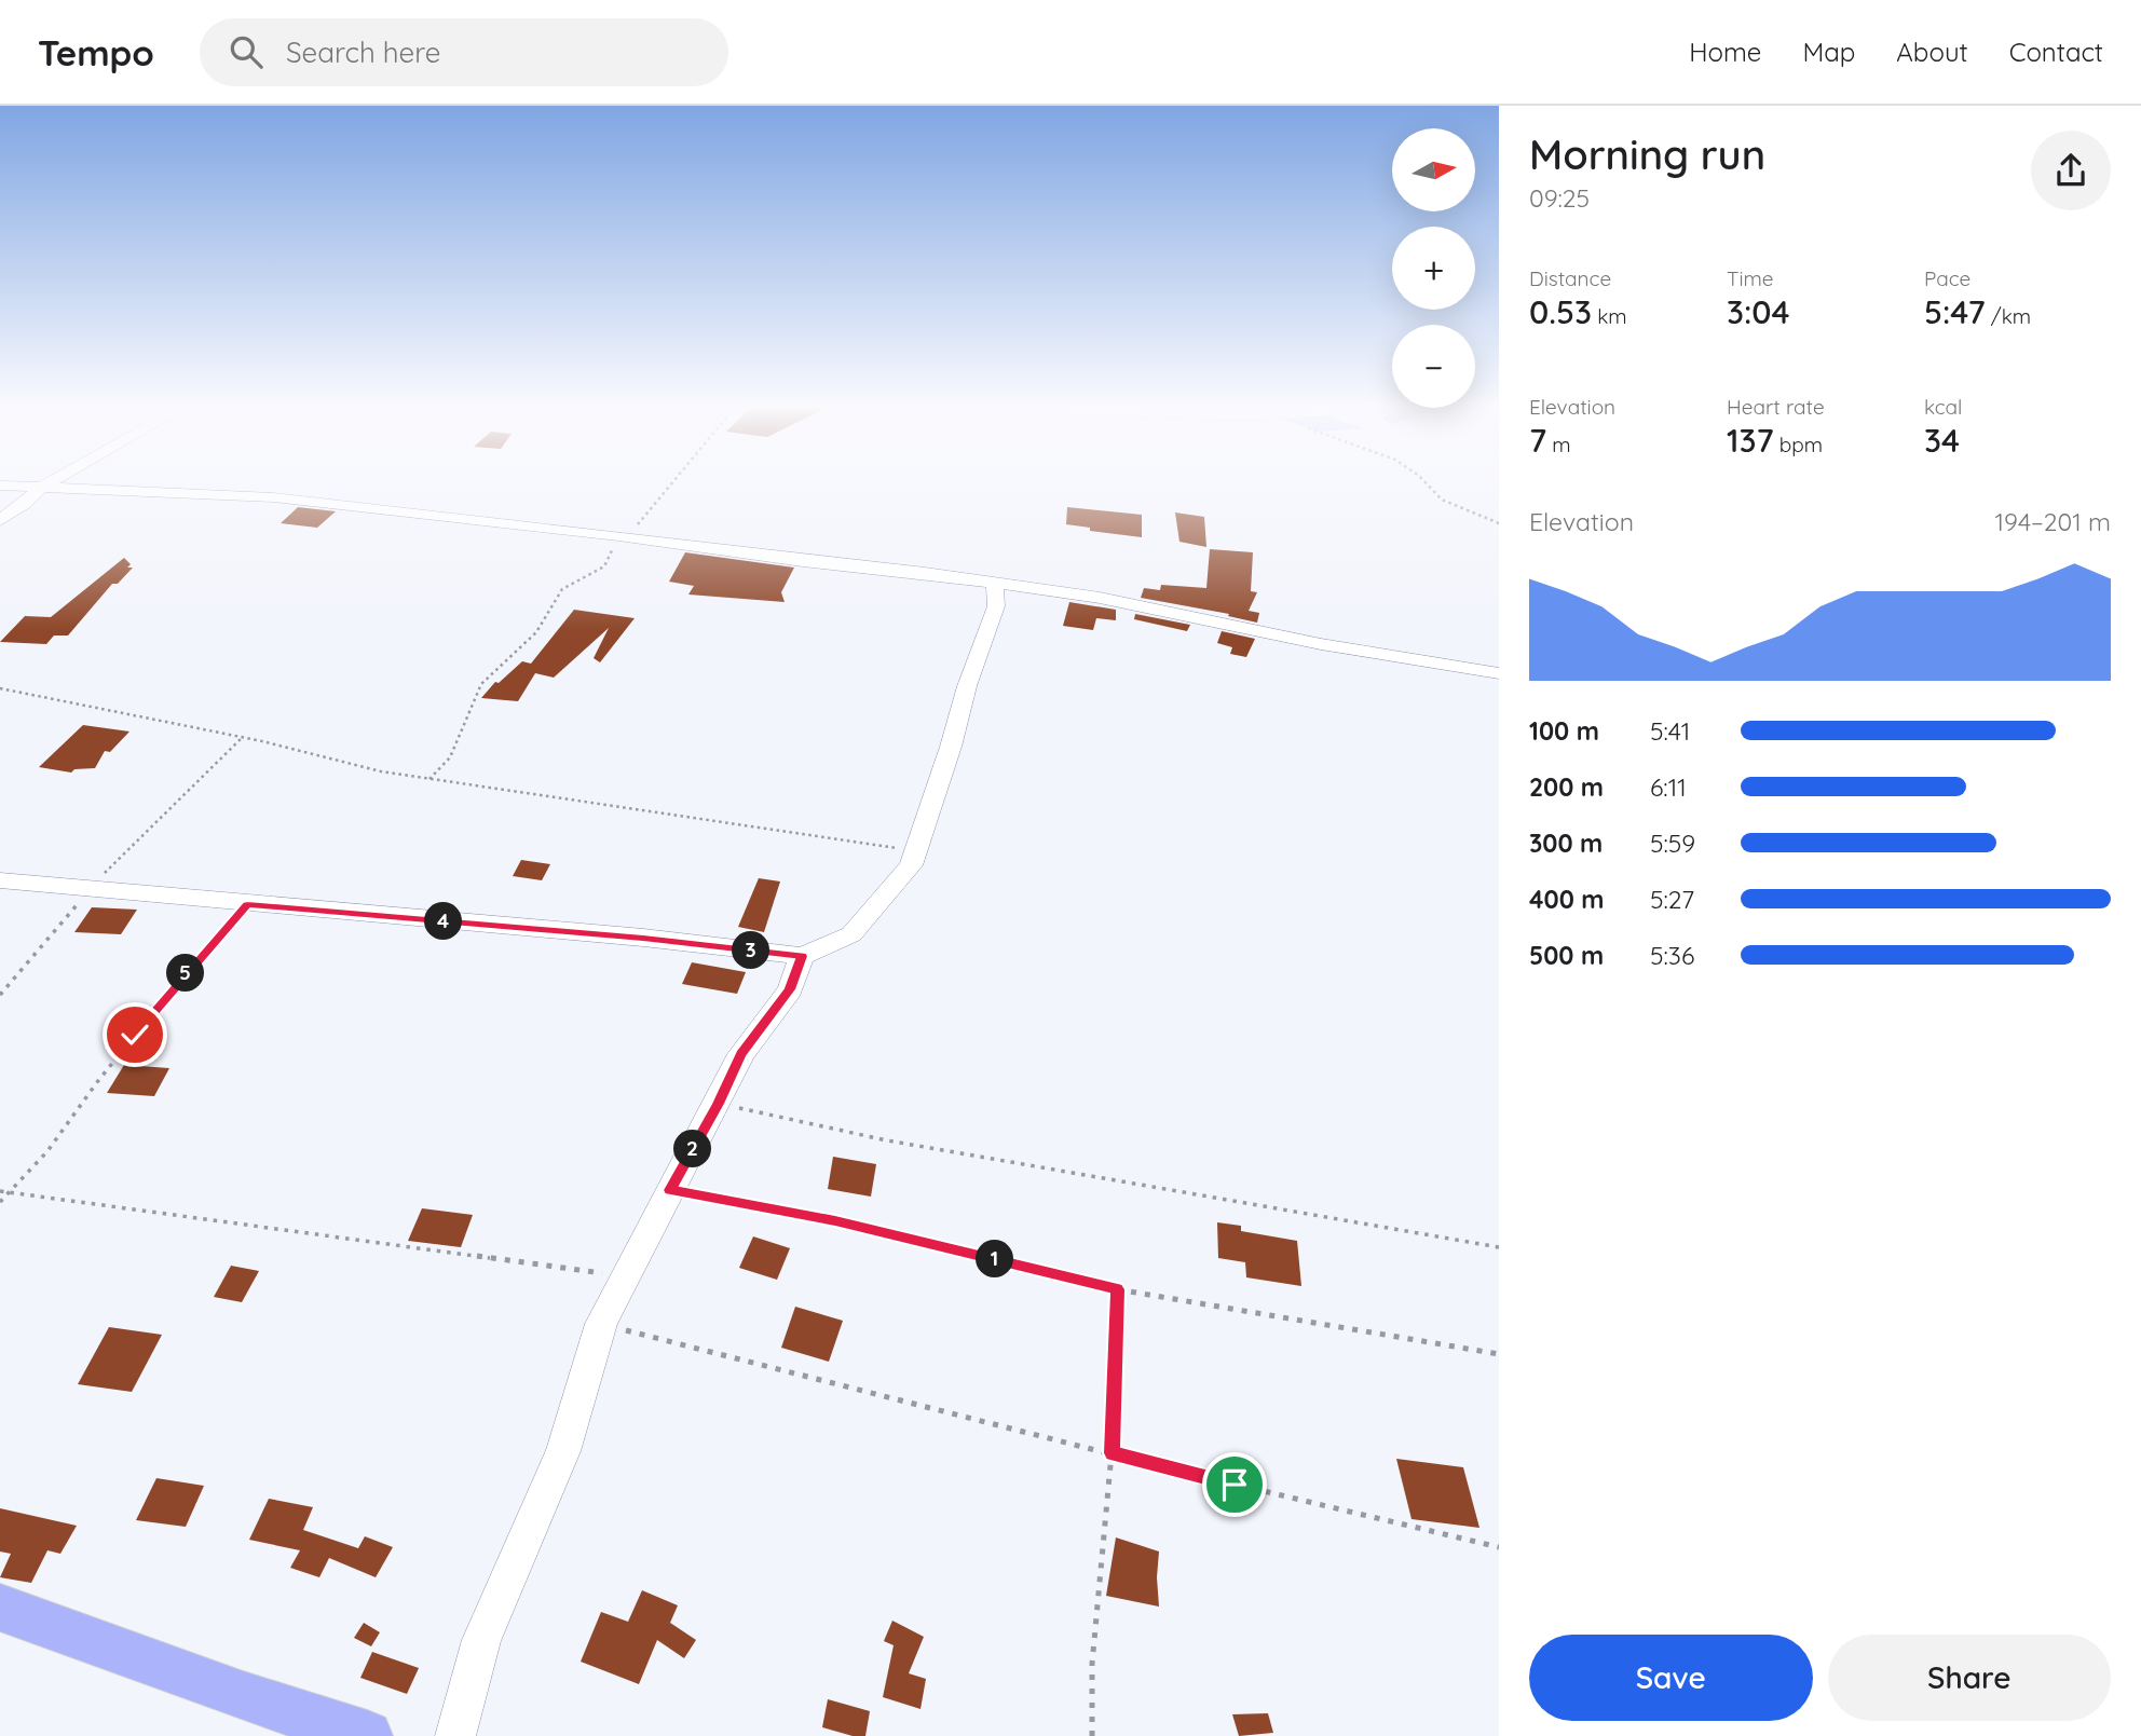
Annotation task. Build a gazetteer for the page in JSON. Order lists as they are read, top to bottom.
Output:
{
  "north": "right",
  "page": {
    "header": "Tempo",
    "search": "Search here",
    "nav": [
      "Home",
      "Map",
      "About",
      "Contact"
    ],
    "heading": ["Morning run", "09:25"],
    "map_buttons": ["+", "−"],
    "stats": [
      ["Distance", "0.53 km"],
      ["Time", "3:04"],
      ["Pace", "5:47 /km"],
      ["Elevation", "7 m"],
      ["Heart rate", "137 bpm"],
      ["kcal", "34"]
    ],
    "chart": ["Elevation", "194–201 m"],
    "list": [
      {
        "name": "100 m",
        "note": "5:41"
      },
      {
        "name": "200 m",
        "note": "6:11"
      },
      {
        "name": "300 m",
        "note": "5:59"
      },
      {
        "name": "400 m",
        "note": "5:27"
      },
      {
        "name": "500 m",
        "note": "5:36"
      }
    ],
    "pins": [
      "4",
      "3",
      "5",
      "2",
      "1"
    ],
    "buttons": ["Save", "Share"]
  }
}
